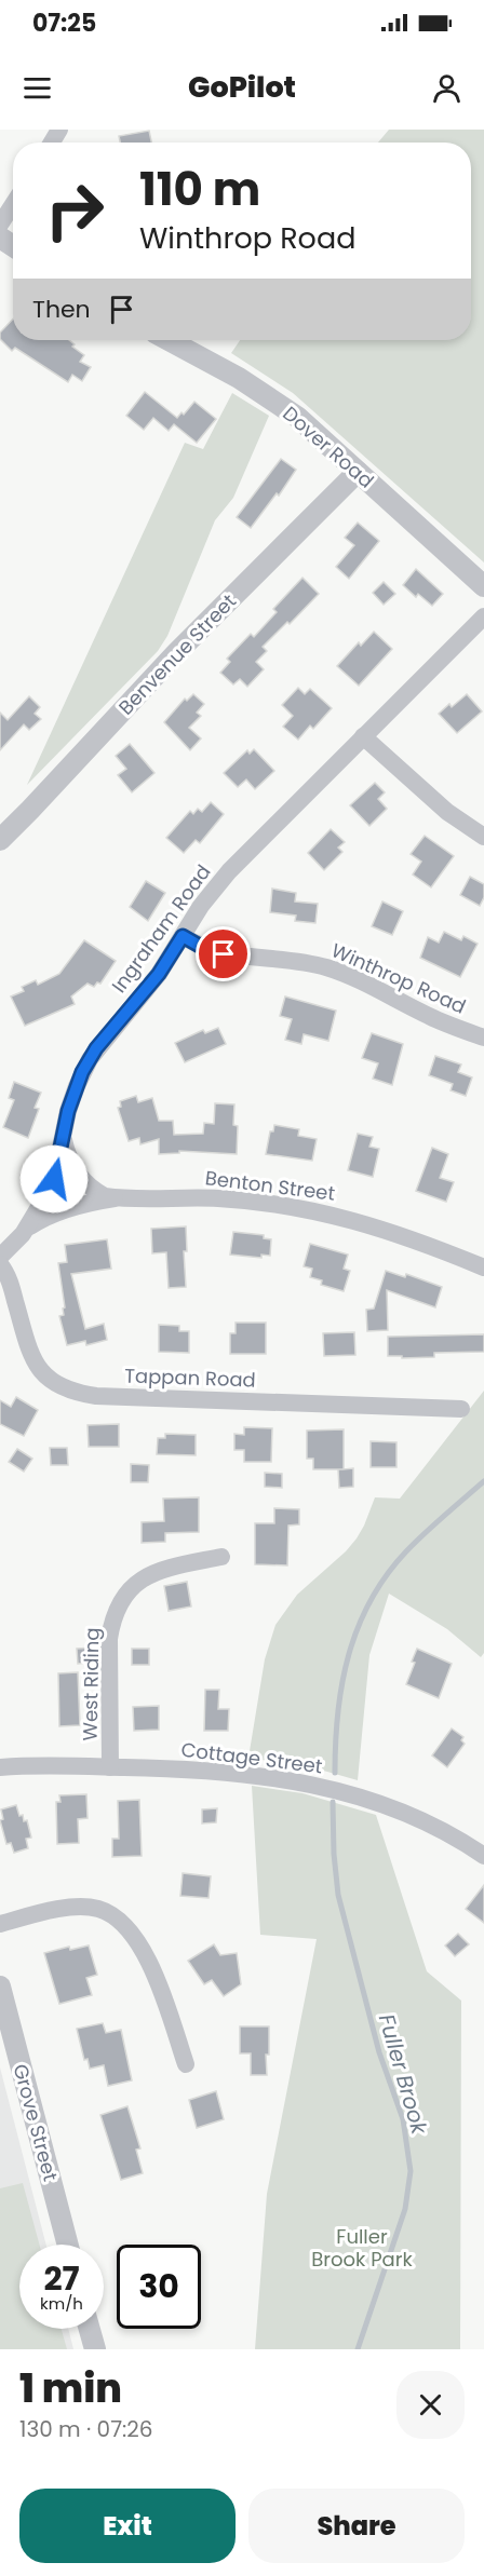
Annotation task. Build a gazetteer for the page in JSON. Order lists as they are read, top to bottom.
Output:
{
  "streets": {
    "street": [
      "Dover Road",
      "Benvenue Street",
      "Ingraham Road",
      "Winthrop Road",
      "Benton Street",
      "Tappan Road",
      "West Riding",
      "Cottage Street",
      "Grove Street"
    ]
  },
  "crossings": [
    ["Dover Road", "Benvenue Street"],
    ["Ingraham Road", "Winthrop Road"],
    ["Ingraham Road", "Benton Street"],
    ["West Riding", "Cottage Street"]
  ],
  "water": ["Fuller Brook"],
  "parks": ["Fuller Brook Park"],
  "page": {
    "status": "07:25",
    "header": "GoPilot",
    "turn": ["110 m", "Winthrop Road"],
    "then": "Then",
    "speed": "27 km/h",
    "limit": "30",
    "heading": ["1 min", "130 m · 07:26"],
    "buttons": ["Exit", "Share"]
  }
}
